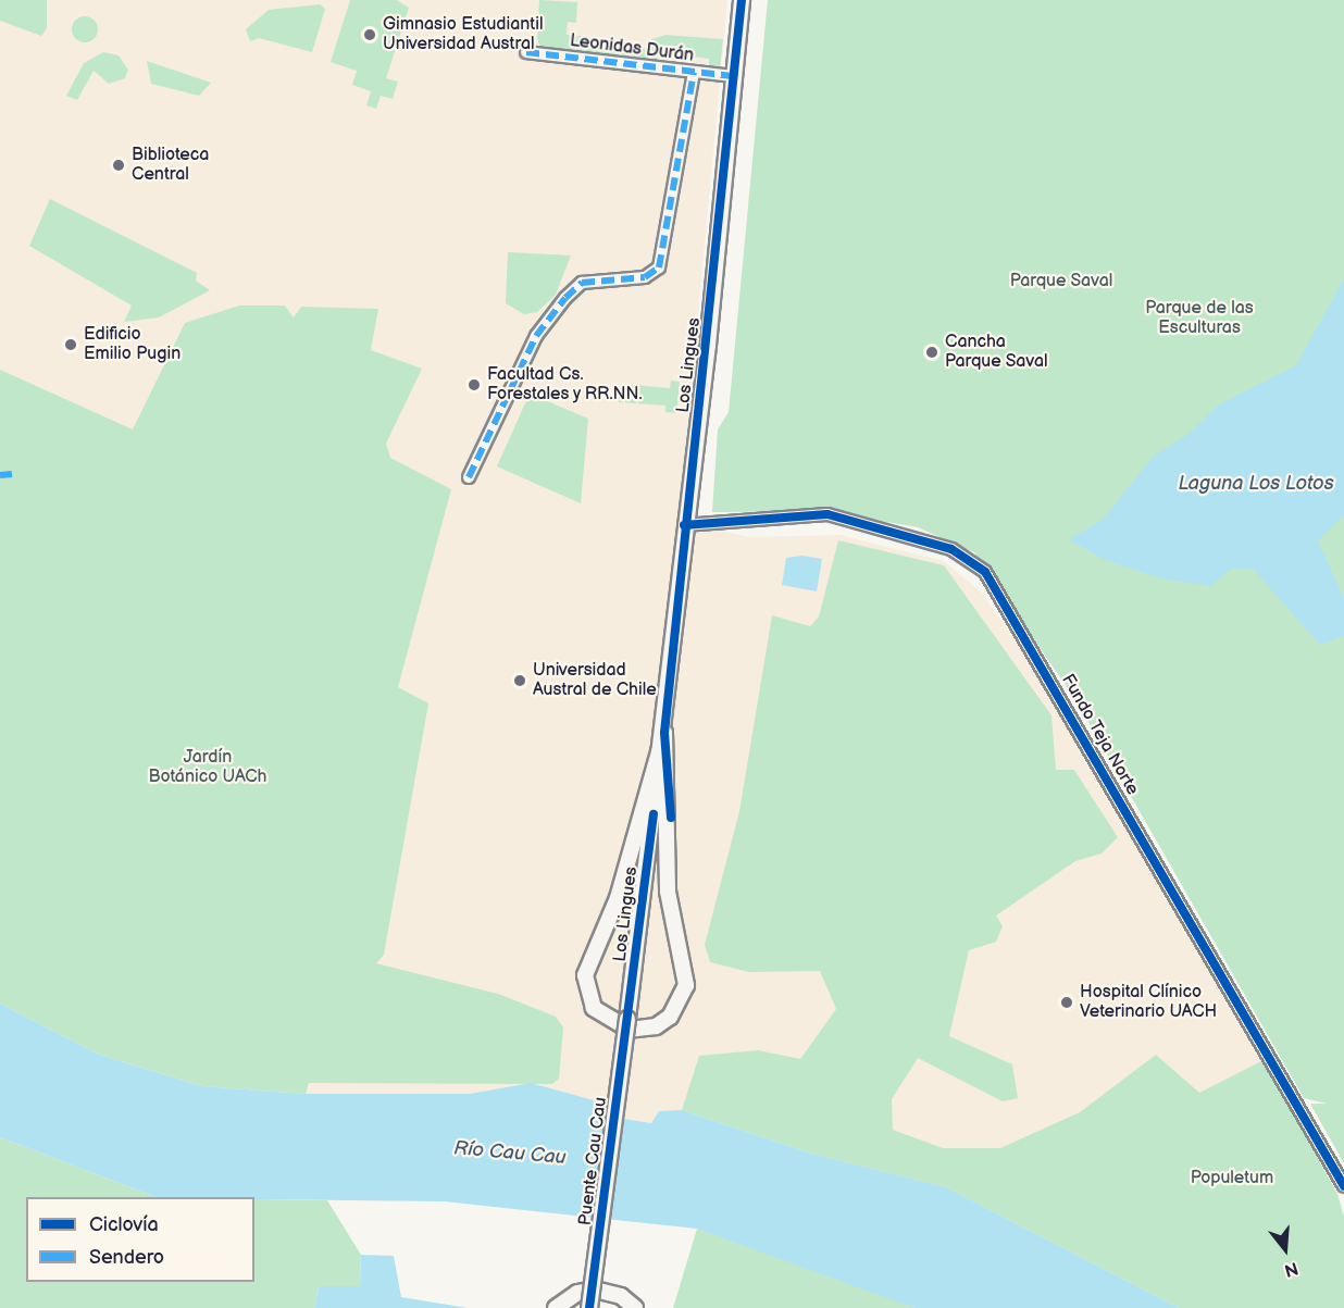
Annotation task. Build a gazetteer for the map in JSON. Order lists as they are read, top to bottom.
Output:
{
  "streets": {
    "main road": ["Los Lingues", "Puente Cau Cau"],
    "street": ["Leonidas Durán", "Fundo Teja Norte"]
  },
  "crossings": [
    ["Leonidas Durán", "Los Lingues"],
    ["Los Lingues", "Fundo Teja Norte"],
    ["Los Lingues", "Puente Cau Cau"]
  ],
  "water": ["Laguna Los Lotos", "Río Cau Cau"],
  "parks": [
    "Parque Saval",
    "Parque de las Esculturas",
    "Jardín Botánico UACh",
    "Populetum"
  ],
  "places": [
    "Gimnasio Estudiantil Universidad Austral",
    "Biblioteca Central",
    "Edificio Emilio Pugin",
    "Cancha Parque Saval",
    "Facultad Cs. Forestales y RR.NN.",
    "Universidad Austral de Chile",
    "Hospital Clínico Veterinario UACH"
  ],
  "legend": ["Ciclovía", "Sendero"],
  "north": "bottom"
}
